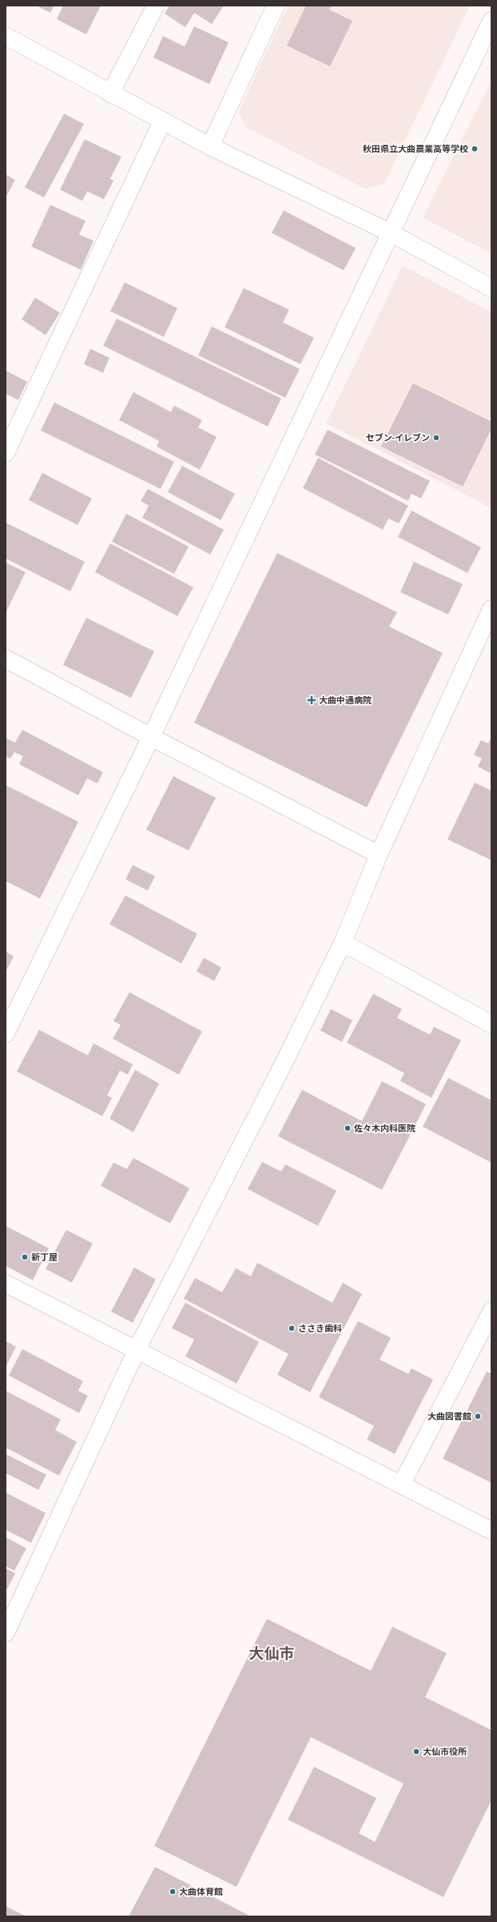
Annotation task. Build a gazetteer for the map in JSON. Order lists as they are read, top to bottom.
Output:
{
  "districts": ["大仙市"],
  "places": {
    "other": [
      "秋田県立大曲農業高等学校",
      "セブン-イレブン",
      "佐々木内科医院",
      "新丁屋",
      "ささき歯科",
      "大曲図書館",
      "大仙市役所",
      "大曲体育館"
    ],
    "health": ["大曲中通病院"]
  }
}
